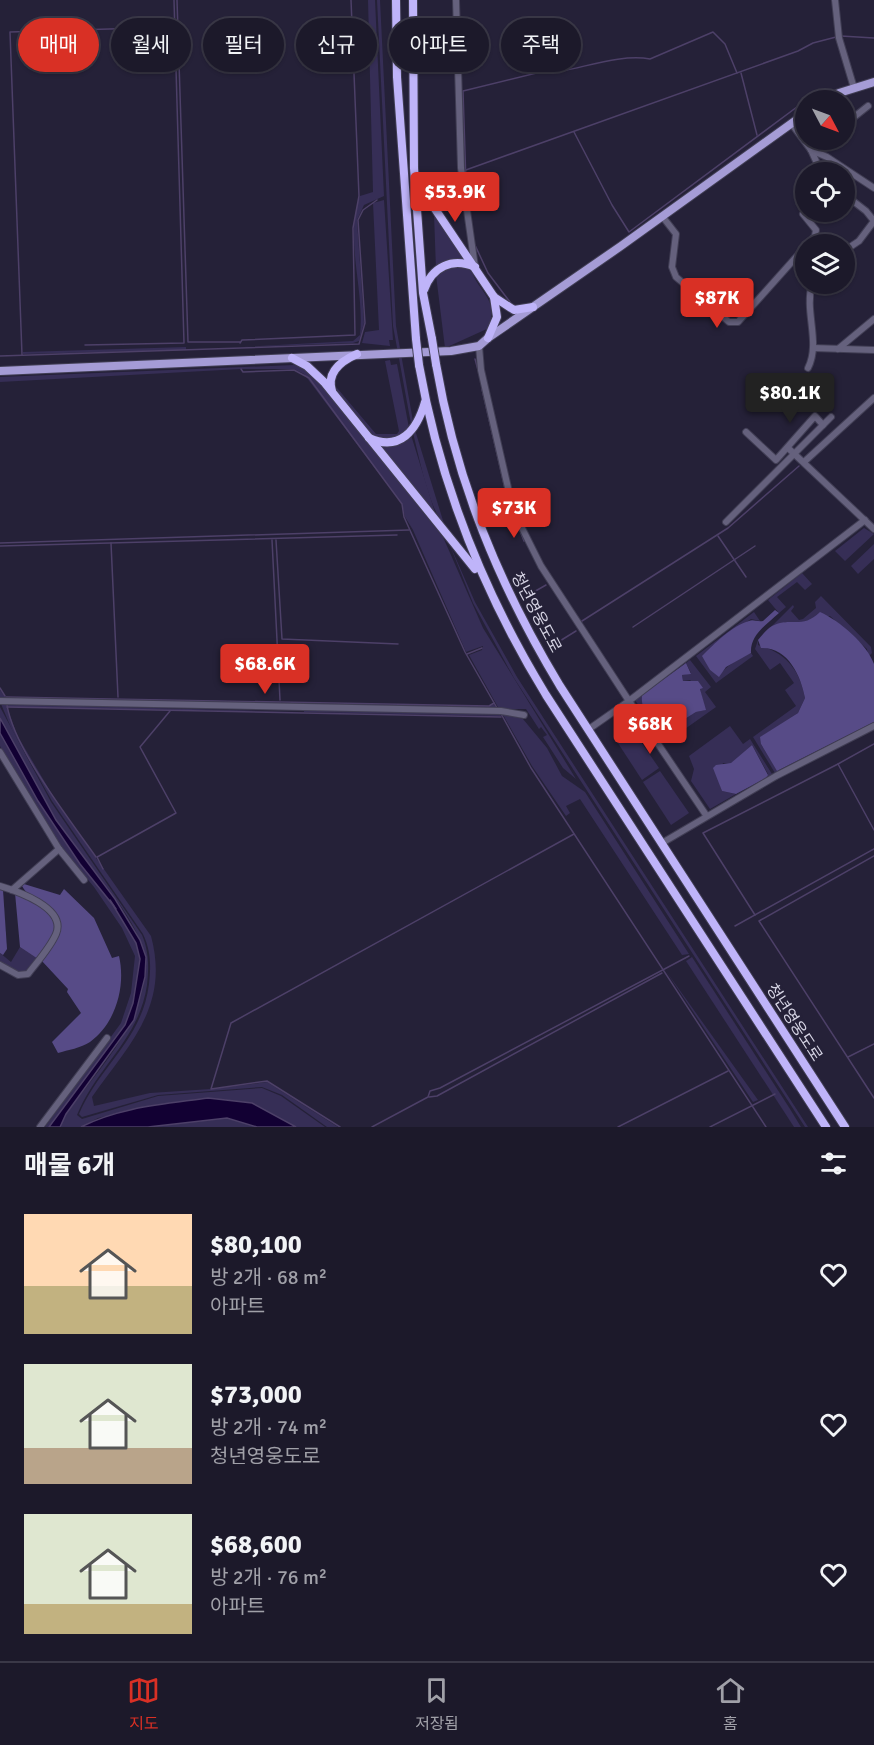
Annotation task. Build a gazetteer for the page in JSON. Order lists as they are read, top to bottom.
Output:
{
  "streets": {
    "highway": ["청년영웅도로"]
  },
  "north": "bottom right",
  "page": {
    "chip": [
      "매매",
      "월세",
      "필터",
      "신규",
      "아파트",
      "주택"
    ],
    "price": [
      "$53.9K",
      "$87K",
      "$80.1K",
      "$73K",
      "$68.6K",
      "$68K"
    ],
    "heading": "매물 6개",
    "list": [
      {
        "name": "$80,100",
        "note": "방 2개 · 68 m² · 아파트"
      },
      {
        "name": "$73,000",
        "note": "방 2개 · 74 m² · 청년영웅도로"
      },
      {
        "name": "$68,600",
        "note": "방 2개 · 76 m² · 아파트"
      }
    ],
    "tabs": ["지도", "저장됨", "홈"]
  }
}
